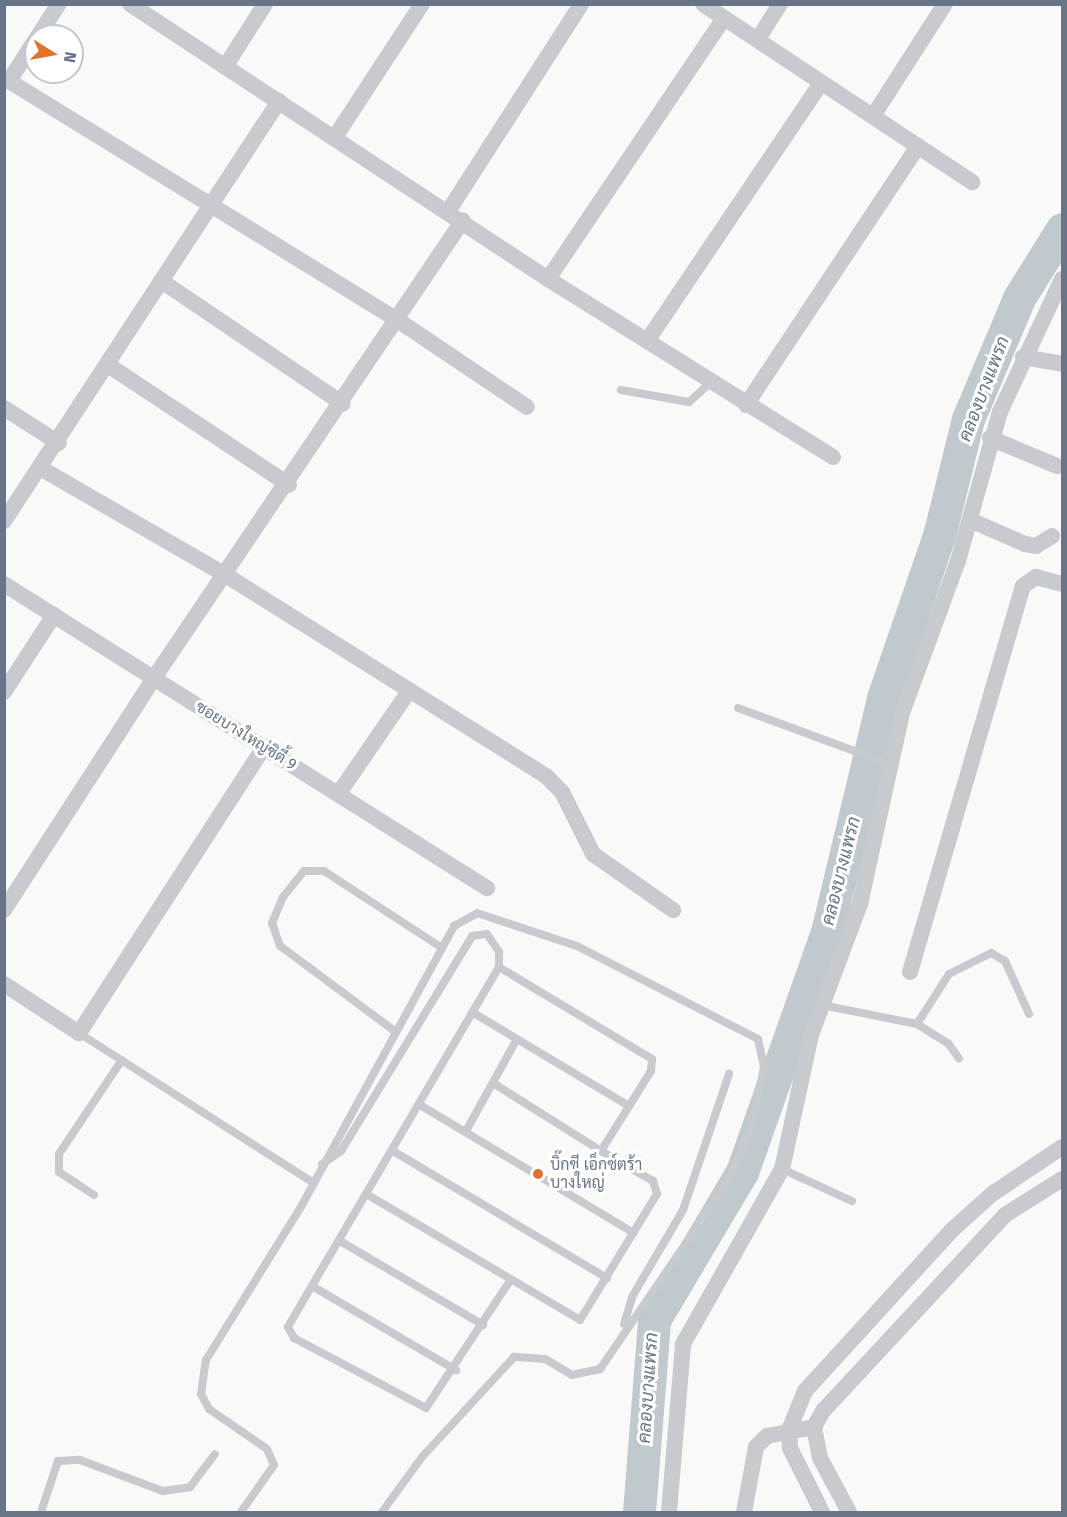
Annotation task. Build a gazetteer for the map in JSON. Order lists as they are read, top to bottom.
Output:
{
  "streets": {
    "street": ["ซอยบางใหญ่ซิตี้ 9"]
  },
  "water": ["คลองบางแพรก"],
  "places": ["บิ๊กซี เอ็กซ์ตร้า บางใหญ่"],
  "north": "right"
}
